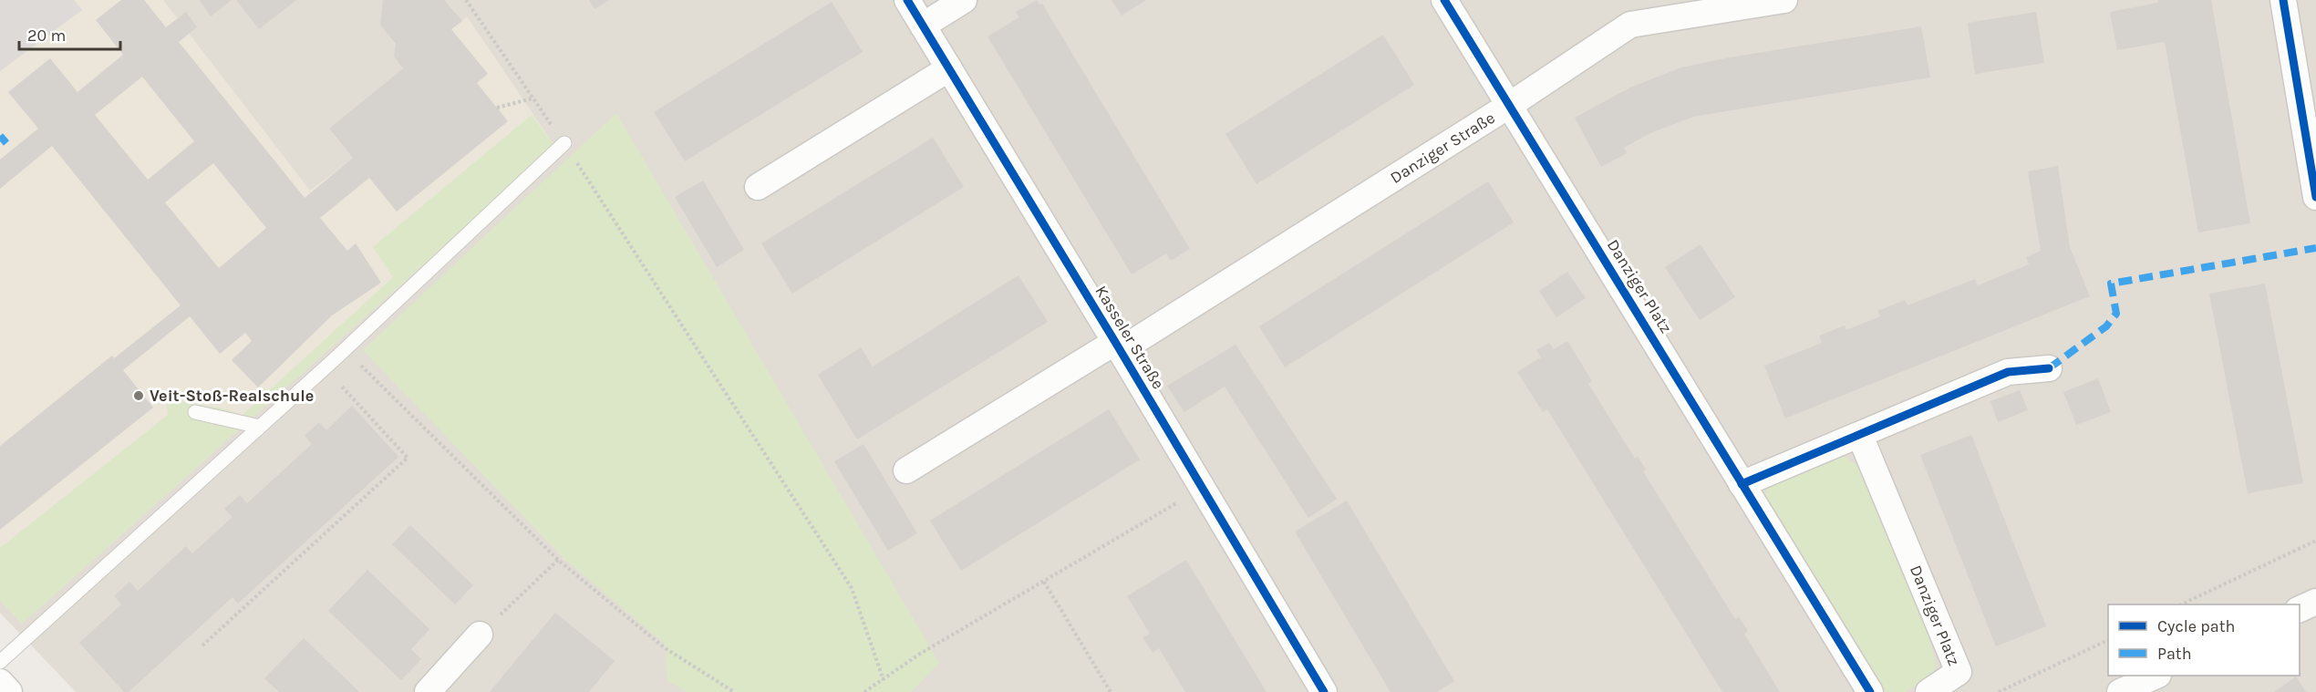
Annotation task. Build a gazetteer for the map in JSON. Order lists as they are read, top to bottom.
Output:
{
  "streets": {
    "street": ["Danziger Straße", "Danziger Platz", "Kasseler Straße"]
  },
  "crossings": [
    ["Danziger Straße", "Danziger Platz"],
    ["Danziger Straße", "Kasseler Straße"]
  ],
  "places": ["Veit-Stoß-Realschule"],
  "legend": ["Cycle path", "Path"],
  "scale_bar": "20 m"
}
